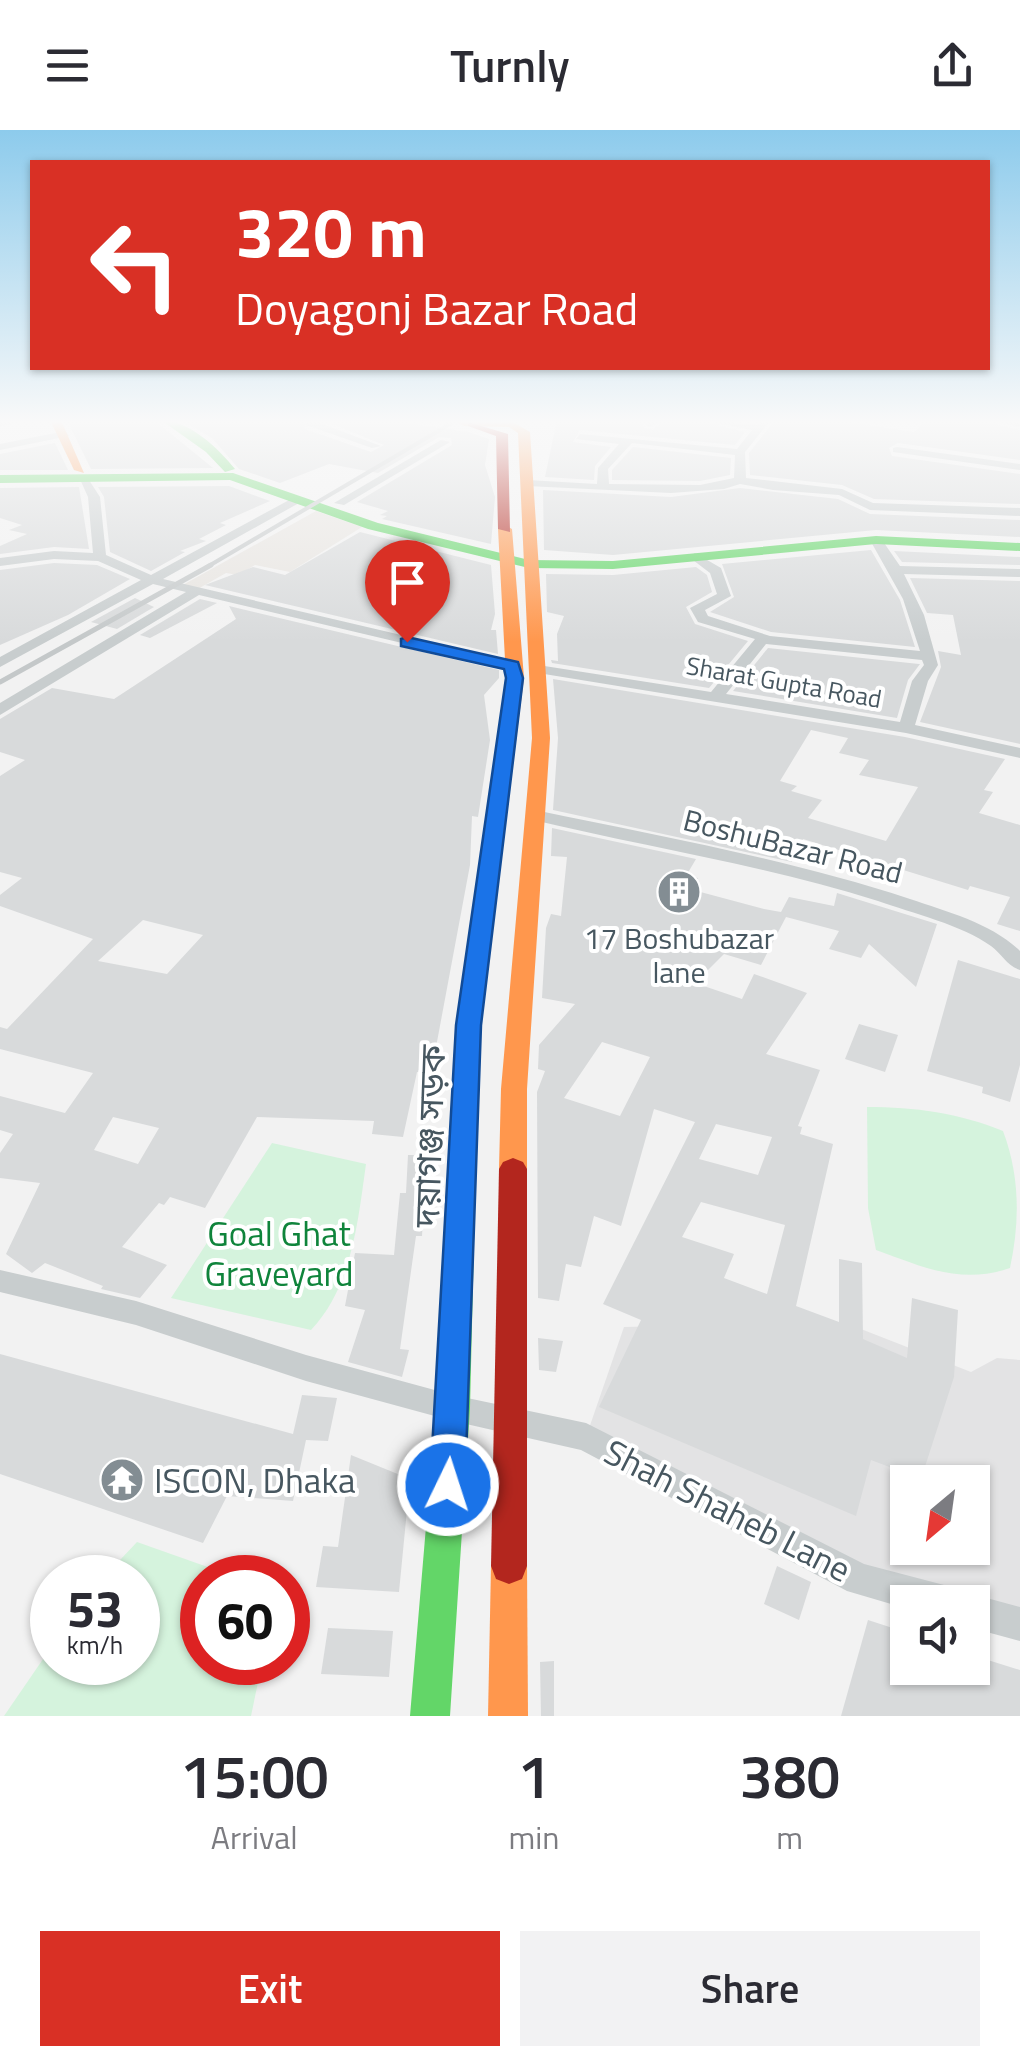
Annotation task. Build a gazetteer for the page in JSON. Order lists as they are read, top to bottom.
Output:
{
  "streets": {
    "main road": ["দয়াগঞ্জ সড়ক"],
    "street": ["Sharat Gupta Road", "BoshuBazar Road", "Shah Shaheb Lane"]
  },
  "crossings": [
    ["দয়াগঞ্জ সড়ক", "Shah Shaheb Lane"]
  ],
  "parks": ["Goal Ghat Graveyard"],
  "places": {
    "building": ["17 Boshubazar lane"],
    "temple": ["ISCON, Dhaka"]
  },
  "north": "bottom left",
  "page": {
    "header": "Turnly",
    "turn": ["320 m", "Doyagonj Bazar Road"],
    "speed": "53 km/h",
    "limit": "60",
    "eta": [
      "15:00",
      "Arrival",
      "1",
      "min",
      "380",
      "m"
    ],
    "buttons": ["Exit", "Share"]
  }
}
